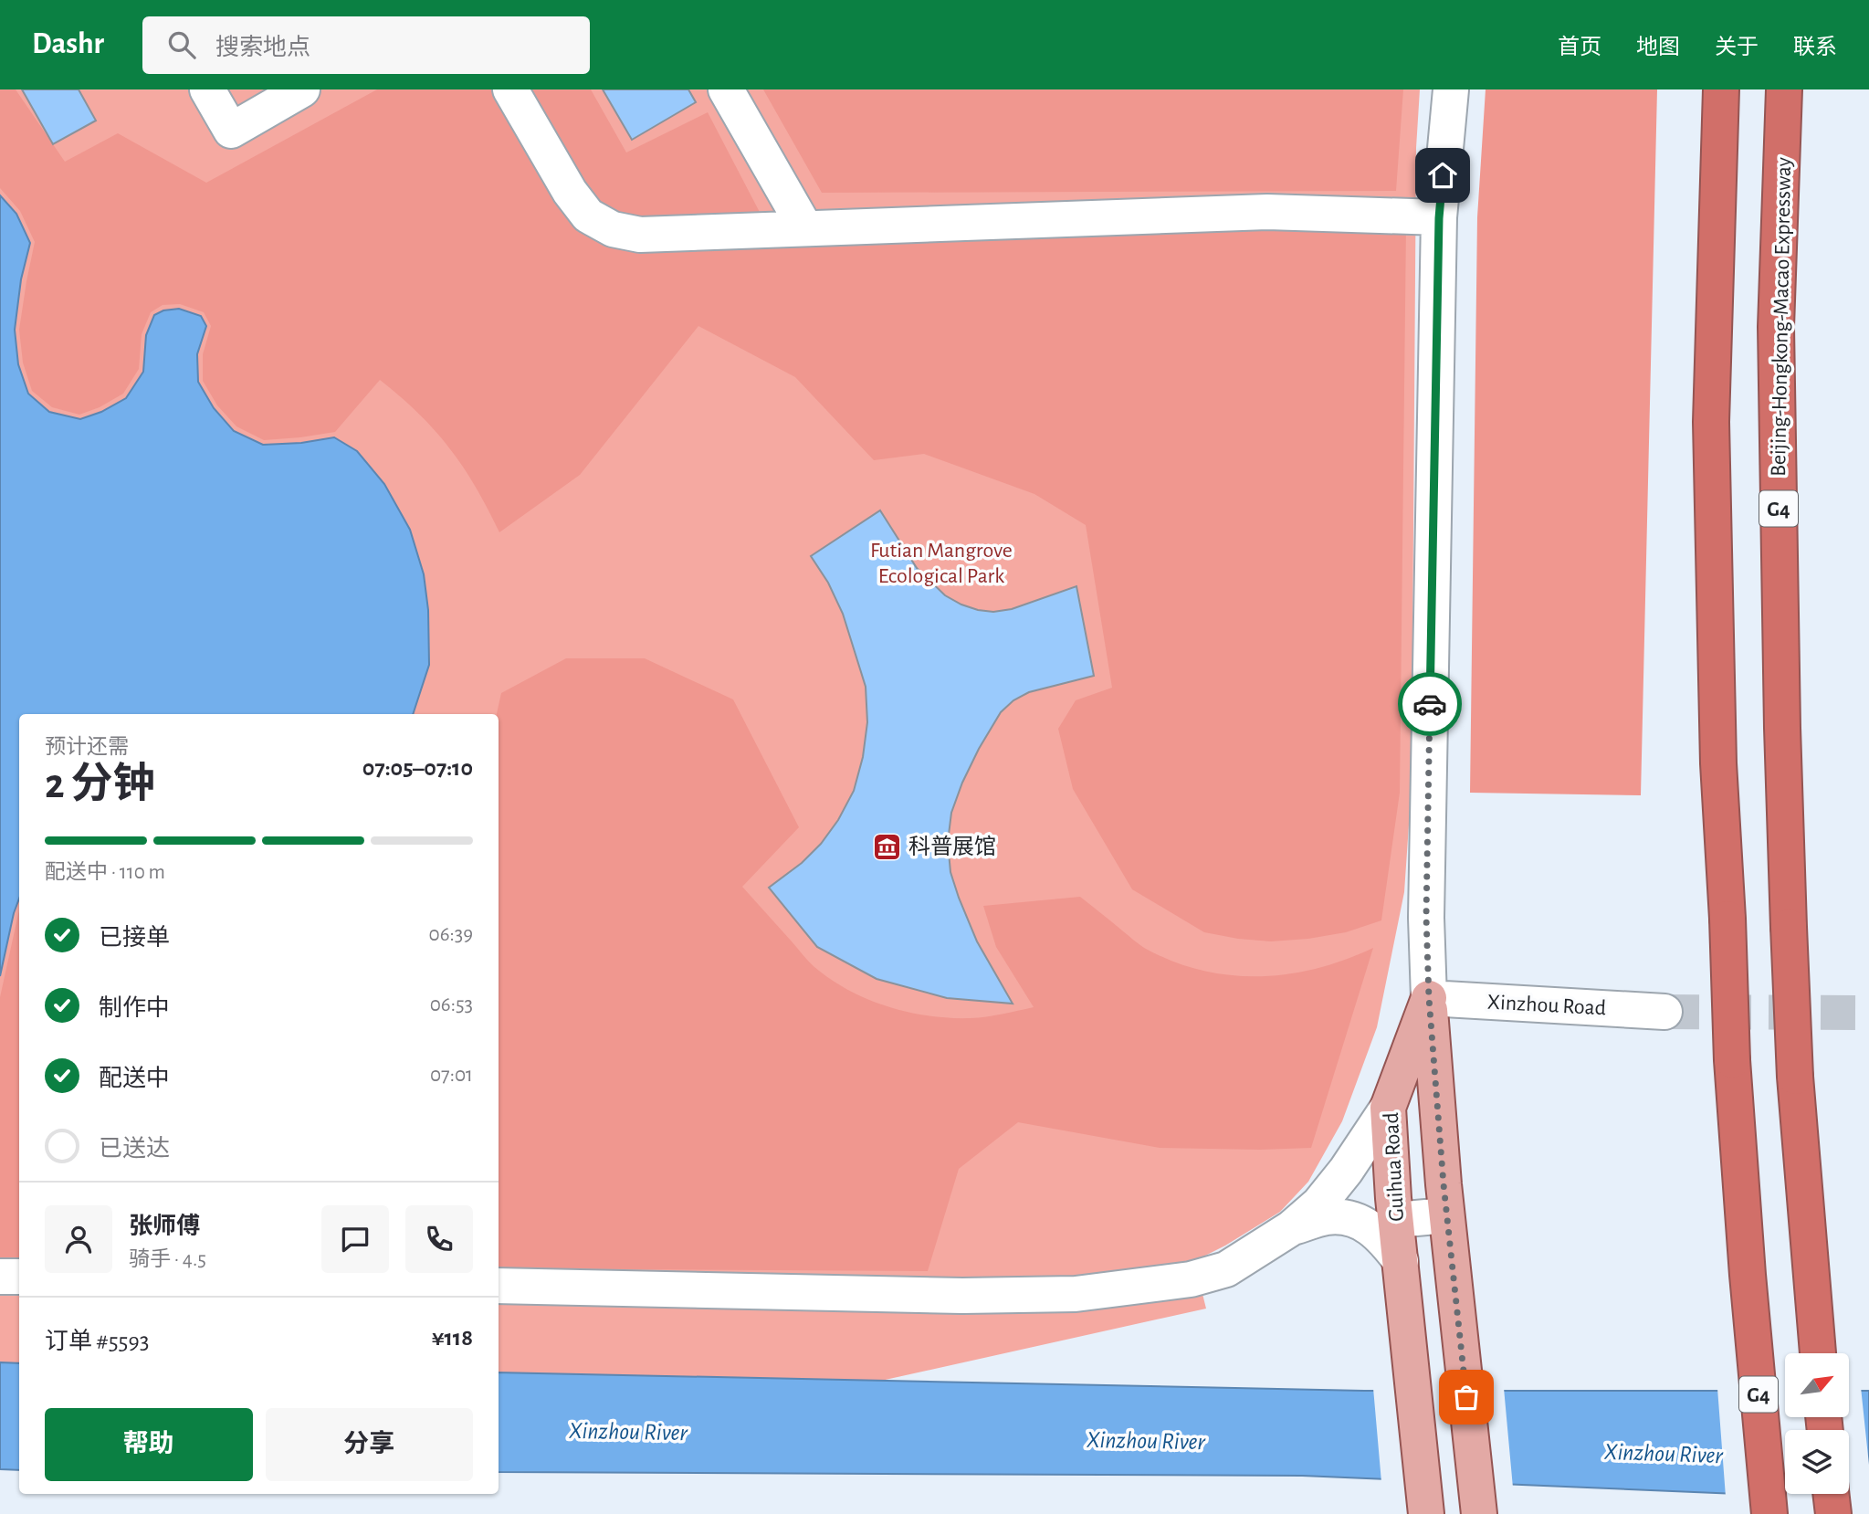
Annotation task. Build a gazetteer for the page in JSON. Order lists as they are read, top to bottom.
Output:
{
  "streets": {
    "highway": ["Beijing-Hongkong-Macao Expressway", "G4"],
    "main road": ["Guihua Road"],
    "street": ["Xinzhou Road"]
  },
  "crossings": [
    ["Xinzhou Road", "Guihua Road"]
  ],
  "water": ["Xinzhou River"],
  "parks": ["Futian Mangrove Ecological Park"],
  "places": {
    "museum": ["科普展馆"]
  },
  "north": "top right",
  "page": {
    "header": "Dashr",
    "search": "搜索地点",
    "nav": [
      "首页",
      "地图",
      "关于",
      "联系"
    ],
    "heading": ["2 分钟", "预计还需", "07:05–07:10"],
    "panel": [
      "张师傅",
      "骑手 · 4.5",
      "订单 #5593",
      "¥118"
    ],
    "bar": "配送中 · 110 m",
    "list": [
      ["已接单", "06:39"],
      ["制作中", "06:53"],
      ["配送中", "07:01"],
      "已送达"
    ],
    "buttons": ["帮助", "分享"]
  }
}
